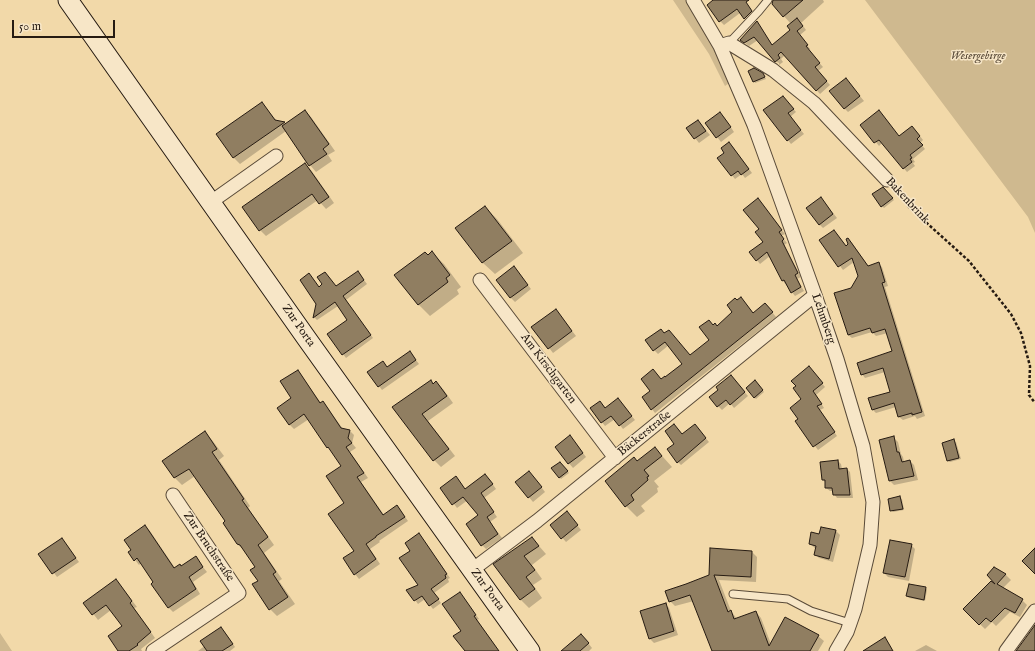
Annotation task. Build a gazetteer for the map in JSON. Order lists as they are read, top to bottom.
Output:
{
  "streets": {
    "main road": ["Zur Porta"],
    "street": [
      "Bakenbrink",
      "Lehmberg",
      "Am Kirschgarten",
      "Bäckerstraße",
      "Zur Bruchstraße"
    ]
  },
  "crossings": [
    ["Bakenbrink", "Lehmberg"],
    ["Lehmberg", "Bäckerstraße"],
    ["Zur Porta", "Bäckerstraße"],
    ["Am Kirschgarten", "Bäckerstraße"]
  ],
  "parks": ["Wesergebirge"],
  "scale_bar": "50 m"
}
